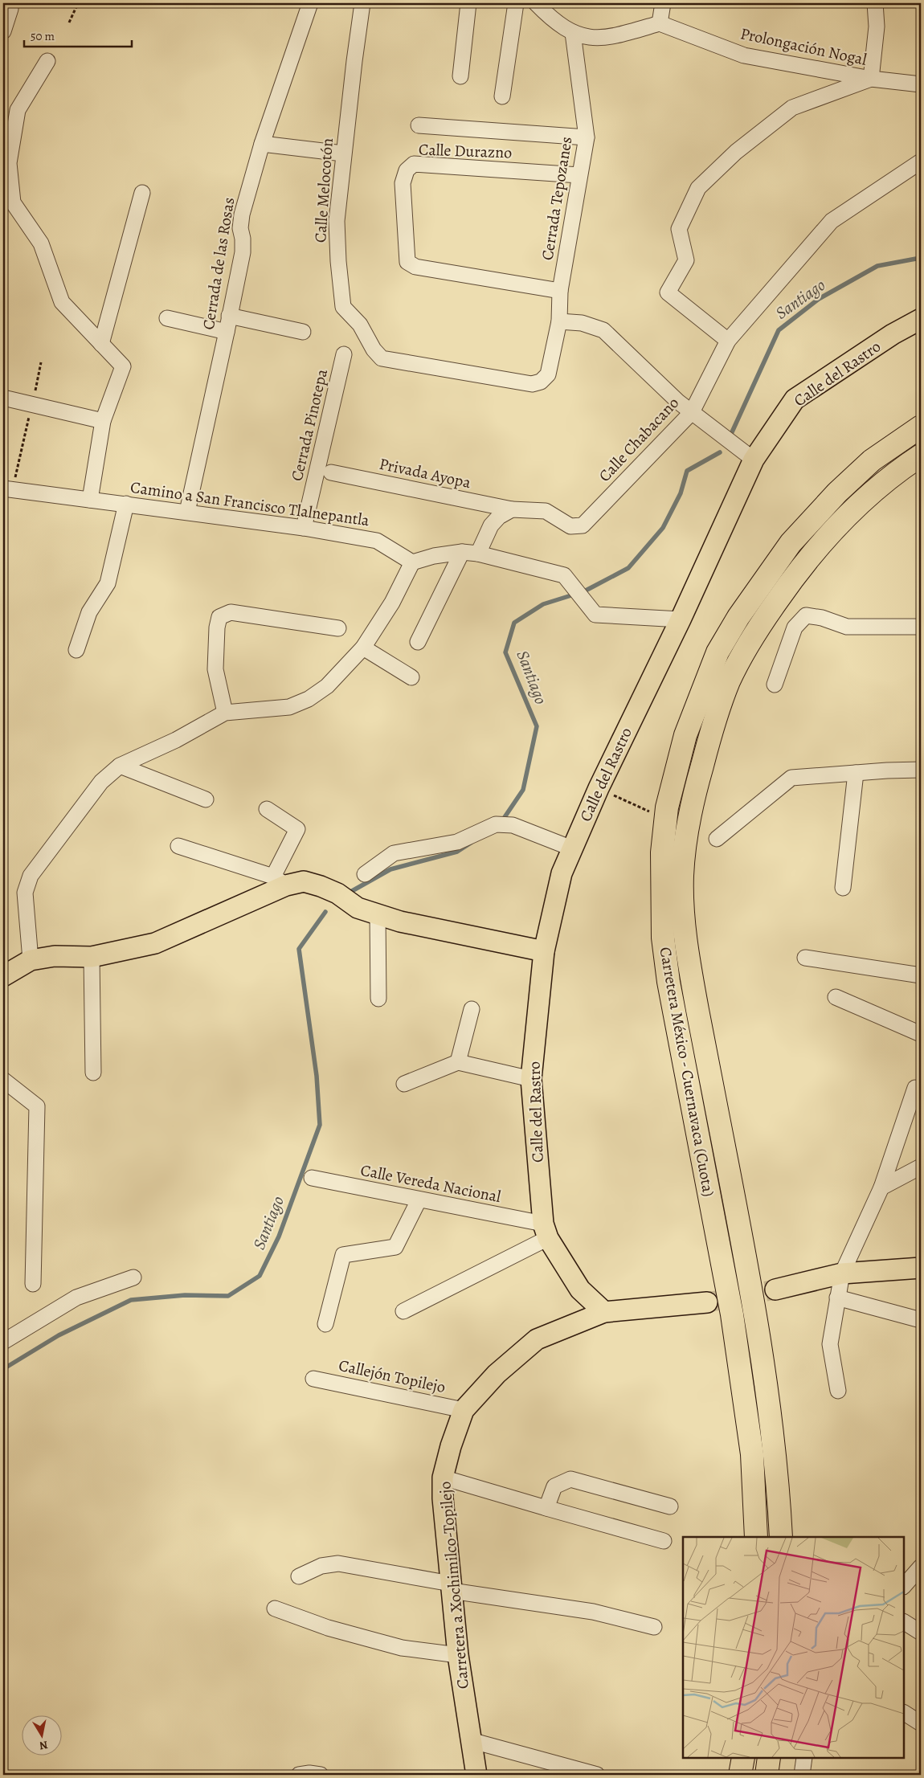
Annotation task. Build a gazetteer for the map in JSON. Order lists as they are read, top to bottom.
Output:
{
  "streets": {
    "highway": ["Carretera México - Cuernavaca (Cuota)"],
    "main road": ["Calle del Rastro", "Carretera a Xochimilco-Topilejo"],
    "street": [
      "Prolongación Nogal",
      "Calle Durazno",
      "Calle Melocotón",
      "Cerrada Tepozanes",
      "Cerrada de las Rosas",
      "Cerrada Pinotepa",
      "Calle Chabacano",
      "Privada Ayopa",
      "Camino a San Francisco Tlalnepantla",
      "Calle Vereda Nacional",
      "Callejón Topilejo"
    ]
  },
  "crossings": [
    ["Calle Durazno", "Cerrada Tepozanes"],
    ["Calle Melocotón", "Cerrada Tepozanes"],
    ["Cerrada de las Rosas", "Camino a San Francisco Tlalnepantla"],
    ["Calle del Rastro", "Calle Vereda Nacional"],
    ["Calle del Rastro", "Carretera a Xochimilco-Topilejo"],
    ["Cerrada Pinotepa", "Camino a San Francisco Tlalnepantla"],
    ["Calle Chabacano", "Privada Ayopa"],
    ["Callejón Topilejo", "Carretera a Xochimilco-Topilejo"]
  ],
  "water": ["Santiago"],
  "scale_bar": "50 m",
  "north": "bottom"
}
